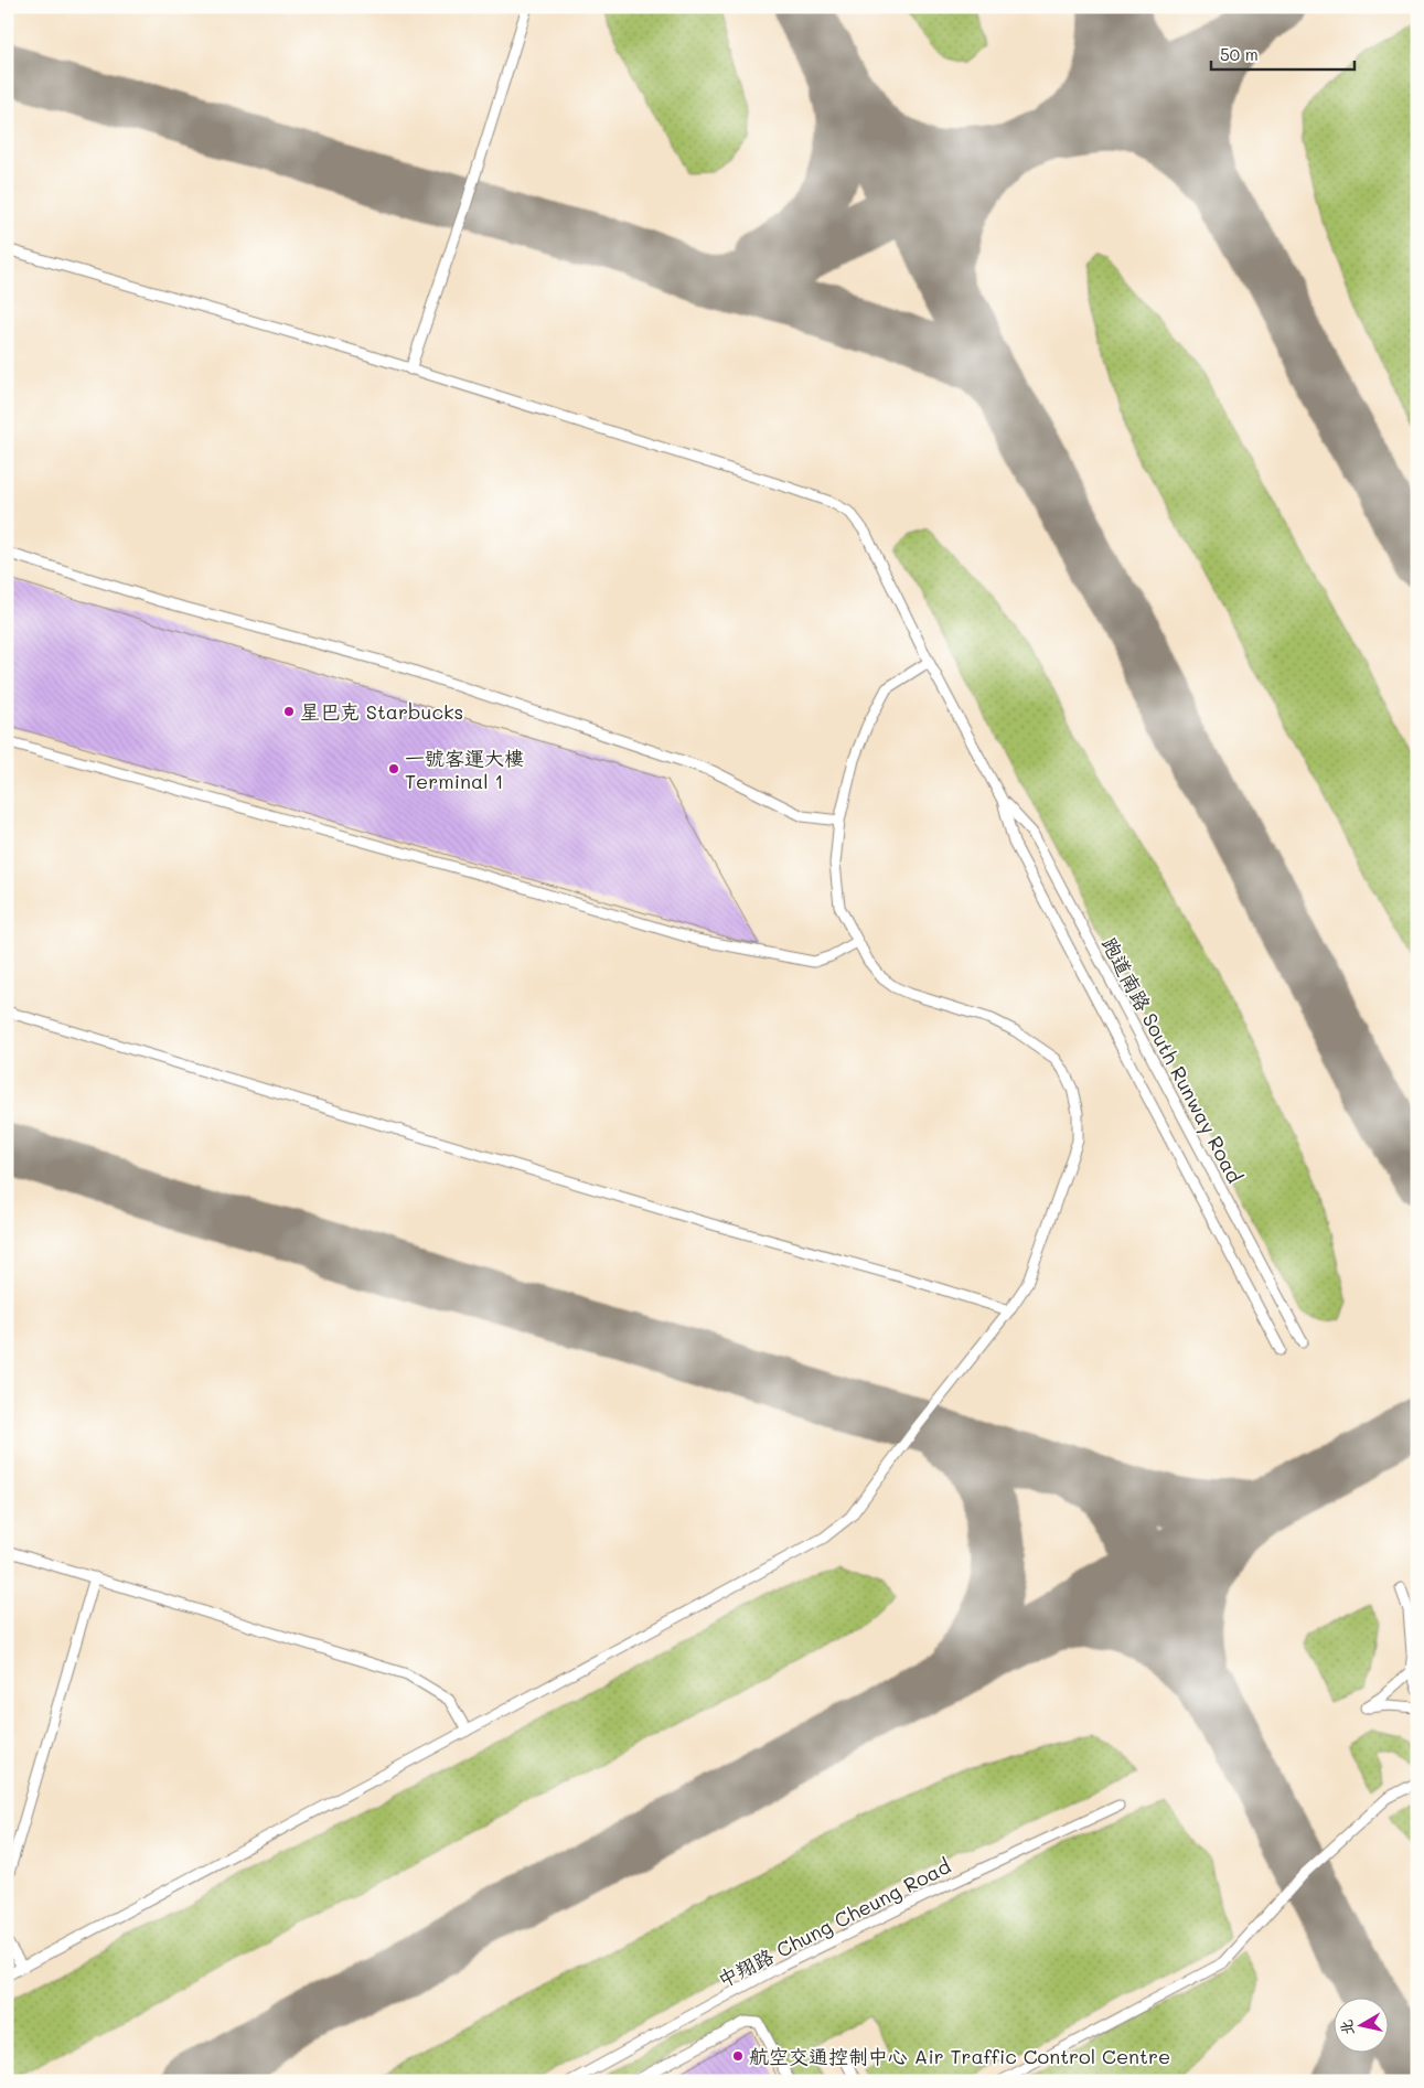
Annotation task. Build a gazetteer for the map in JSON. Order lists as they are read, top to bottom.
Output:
{
  "streets": {
    "lane": ["跑道南路 South Runway Road", "中翔路 Chung Cheung Road"]
  },
  "places": ["星巴克 Starbucks", "一號客運大樓 Terminal 1", "航空交通控制中心 Air Traffic Control Centre"],
  "scale_bar": "50 m",
  "north": "left"
}
